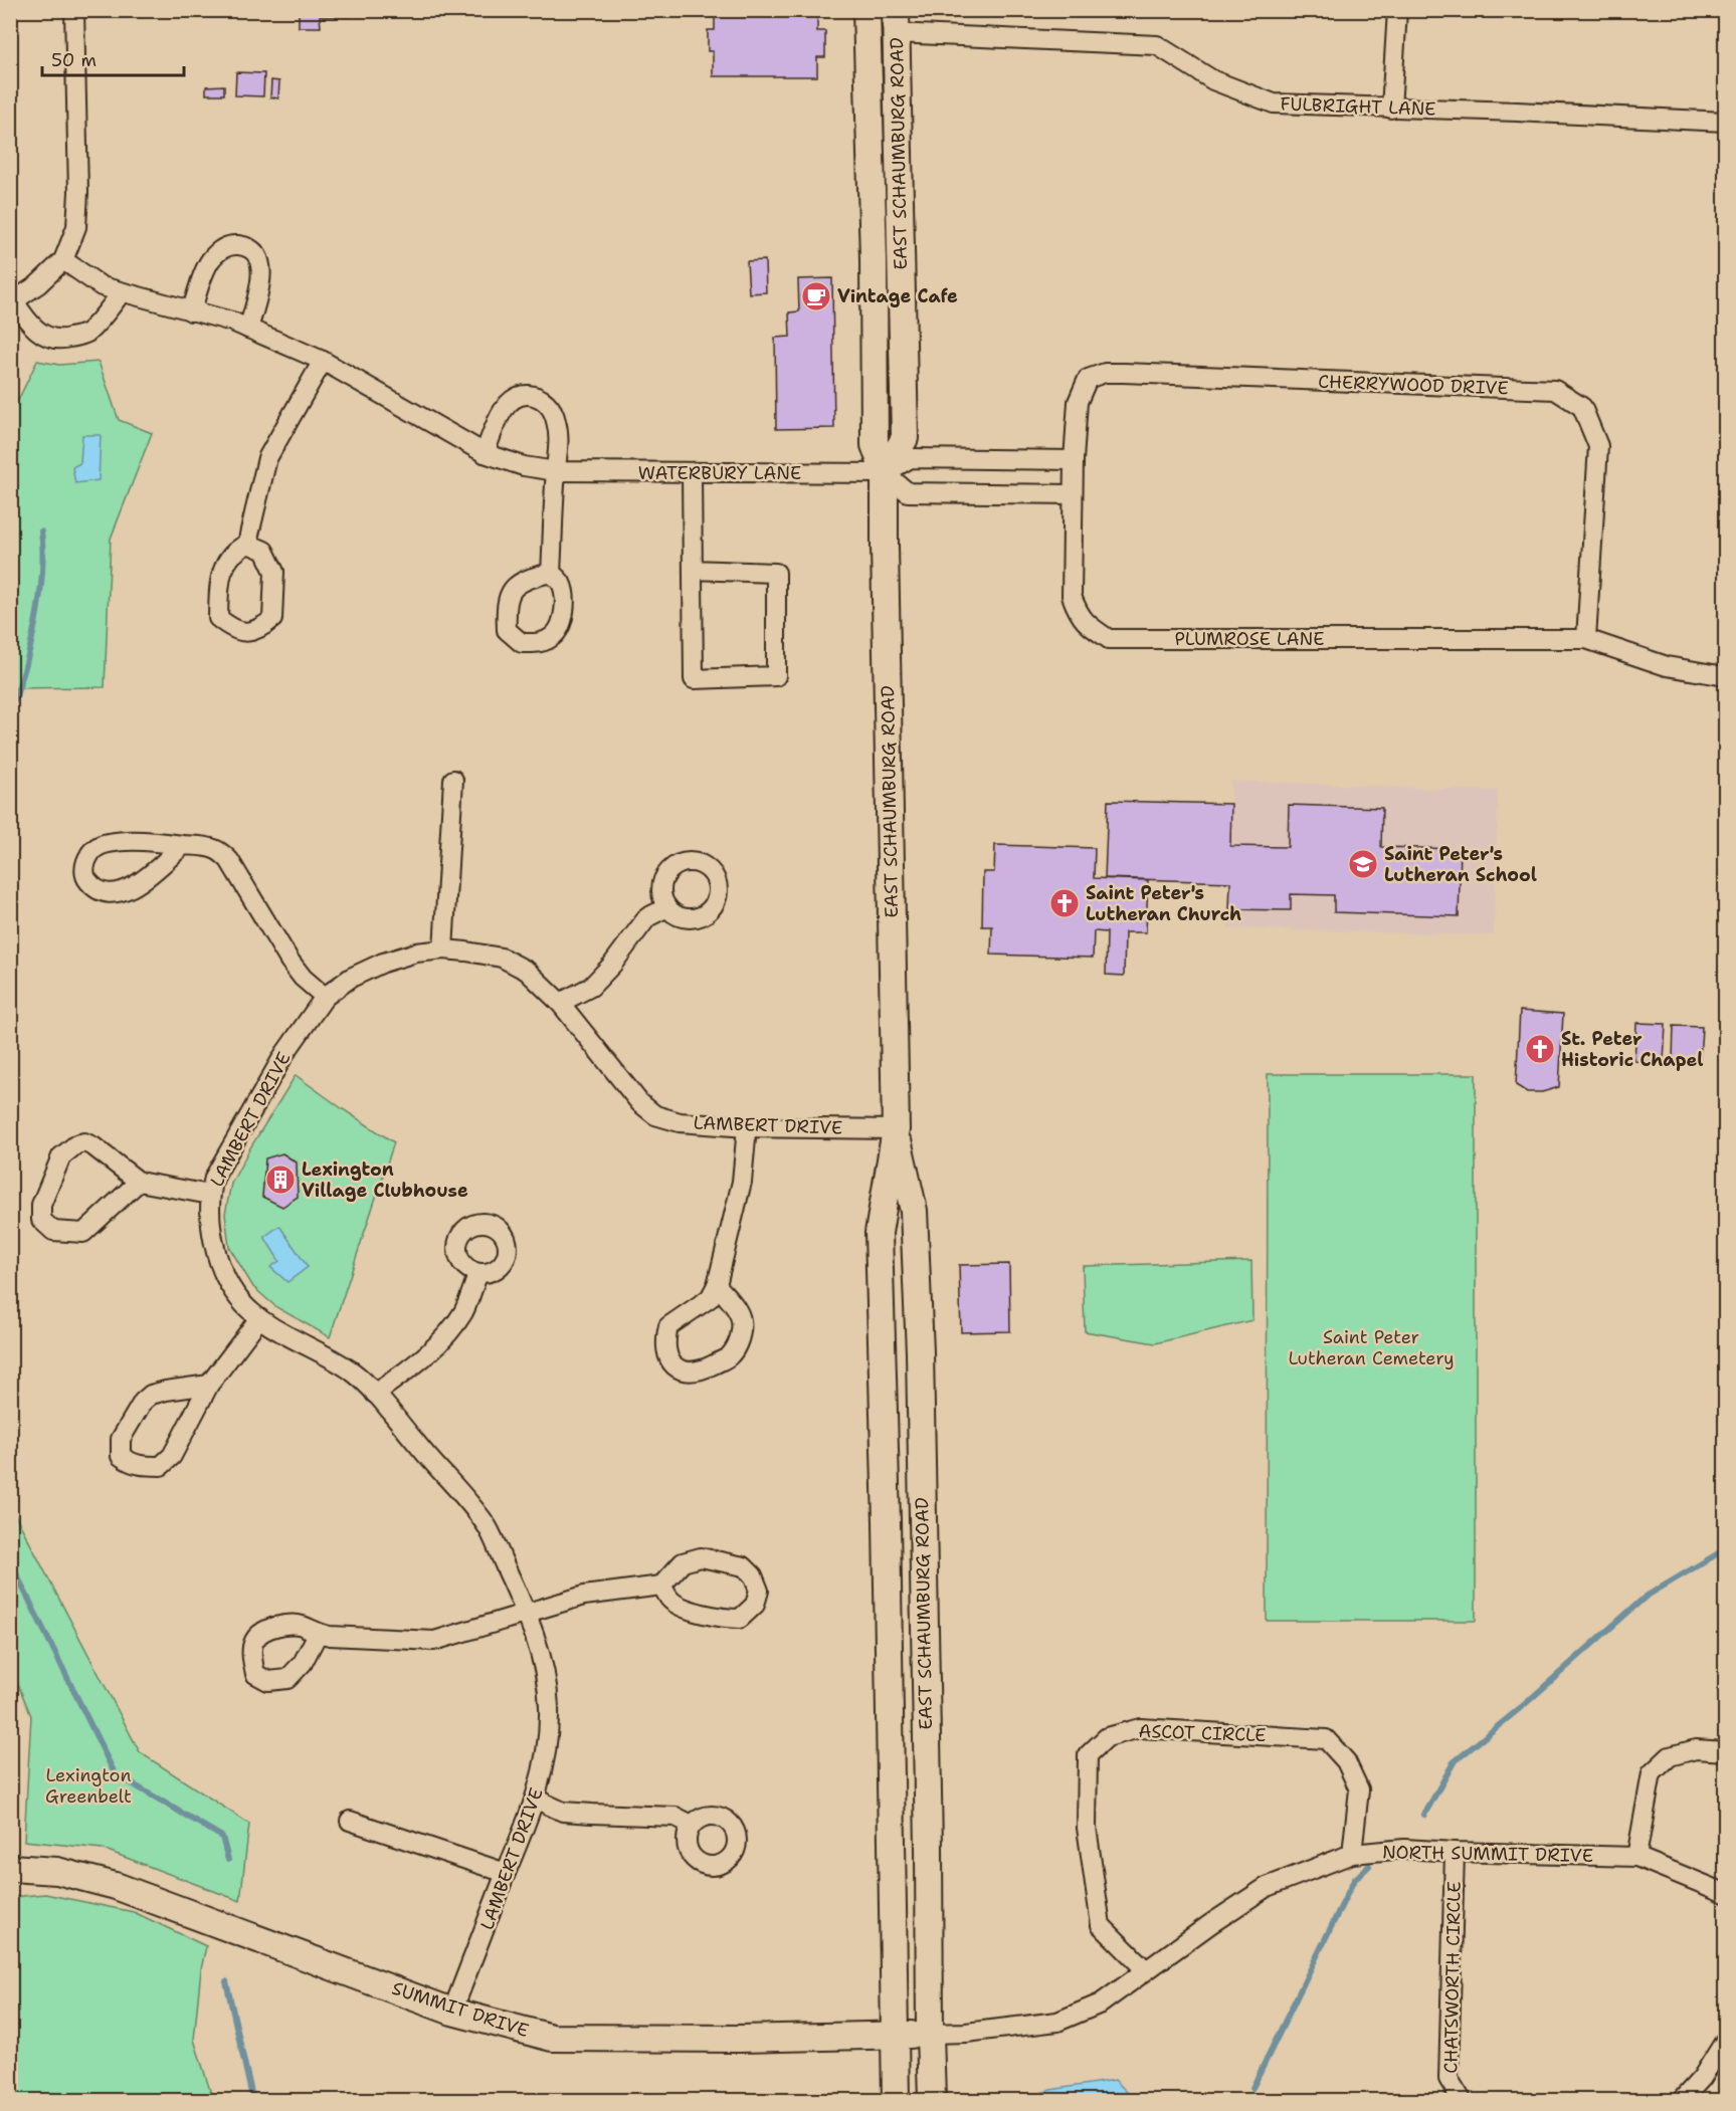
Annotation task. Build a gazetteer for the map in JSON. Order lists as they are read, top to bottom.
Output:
{
  "streets": {
    "main road": ["EAST SCHAUMBURG ROAD", "SUMMIT DRIVE"],
    "street": [
      "FULBRIGHT LANE",
      "CHERRYWOOD DRIVE",
      "WATERBURY LANE",
      "PLUMROSE LANE",
      "LAMBERT DRIVE",
      "ASCOT CIRCLE",
      "NORTH SUMMIT DRIVE",
      "CHATSWORTH CIRCLE"
    ]
  },
  "crossings": [
    ["FULBRIGHT LANE", "EAST SCHAUMBURG ROAD"],
    ["EAST SCHAUMBURG ROAD", "WATERBURY LANE"],
    ["EAST SCHAUMBURG ROAD", "LAMBERT DRIVE"],
    ["EAST SCHAUMBURG ROAD", "NORTH SUMMIT DRIVE"],
    ["EAST SCHAUMBURG ROAD", "SUMMIT DRIVE"],
    ["CHERRYWOOD DRIVE", "WATERBURY LANE"],
    ["CHERRYWOOD DRIVE", "PLUMROSE LANE"],
    ["WATERBURY LANE", "PLUMROSE LANE"],
    ["LAMBERT DRIVE", "SUMMIT DRIVE"],
    ["ASCOT CIRCLE", "NORTH SUMMIT DRIVE"],
    ["NORTH SUMMIT DRIVE", "CHATSWORTH CIRCLE"],
    ["NORTH SUMMIT DRIVE", "SUMMIT DRIVE"]
  ],
  "parks": ["Saint Peter Lutheran Cemetery", "Lexington Greenbelt"],
  "places": {
    "cafe": ["Vintage Cafe"],
    "school or university": ["Saint Peter's Lutheran School"],
    "church": ["Saint Peter's Lutheran Church", "St. Peter Historic Chapel"],
    "building": ["Lexington Village Clubhouse"]
  },
  "scale_bar": "50 m"
}
